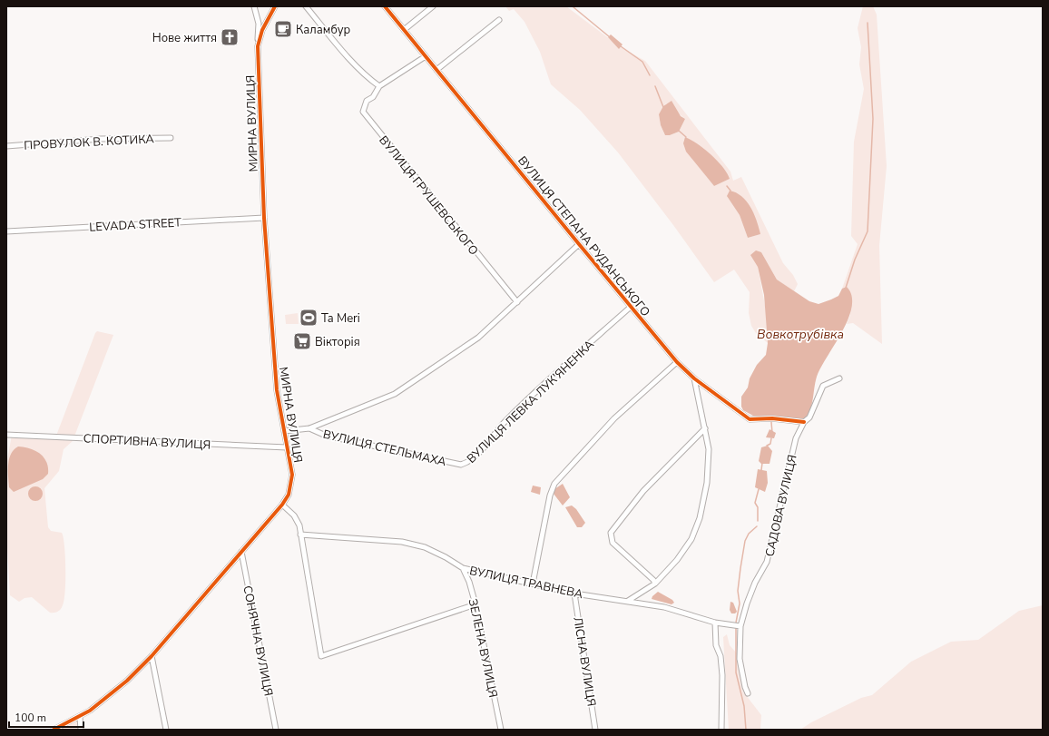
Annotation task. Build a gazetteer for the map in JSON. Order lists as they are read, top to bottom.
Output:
{
  "streets": {
    "street": [
      "МИРНА ВУЛИЦЯ",
      "ПРОВУЛОК В. КОТИКА",
      "ВУЛИЦЯ ГРУШЕВСЬКОГО",
      "LEVADA STREET",
      "ВУЛИЦЯ СТЕПАНА РУДАНСЬКОГО",
      "ВУЛИЦЯ ЛЕВКА ЛУК'ЯНЕНКА",
      "СПОРТИВНА ВУЛИЦЯ",
      "ВУЛИЦЯ СТЕЛЬМАХА",
      "САДОВА ВУЛИЦЯ",
      "ВУЛИЦЯ ТРАВНЕВА",
      "СОНЯЧНА ВУЛИЦЯ",
      "ЗЕЛЕНА ВУЛИЦЯ",
      "ЛІСНА ВУЛИЦЯ"
    ]
  },
  "crossings": [
    ["МИРНА ВУЛИЦЯ", "LEVADA STREET"],
    ["МИРНА ВУЛИЦЯ", "СПОРТИВНА ВУЛИЦЯ"],
    ["МИРНА ВУЛИЦЯ", "СОНЯЧНА ВУЛИЦЯ"],
    ["ВУЛИЦЯ ГРУШЕВСЬКОГО", "ВУЛИЦЯ СТЕПАНА РУДАНСЬКОГО"],
    ["ВУЛИЦЯ СТЕПАНА РУДАНСЬКОГО", "ВУЛИЦЯ ЛЕВКА ЛУК'ЯНЕНКА"],
    ["ВУЛИЦЯ СТЕПАНА РУДАНСЬКОГО", "САДОВА ВУЛИЦЯ"],
    ["ВУЛИЦЯ ЛЕВКА ЛУК'ЯНЕНКА", "ВУЛИЦЯ СТЕЛЬМАХА"],
    ["САДОВА ВУЛИЦЯ", "ВУЛИЦЯ ТРАВНЕВА"],
    ["ВУЛИЦЯ ТРАВНЕВА", "ЗЕЛЕНА ВУЛИЦЯ"],
    ["ВУЛИЦЯ ТРАВНЕВА", "ЛІСНА ВУЛИЦЯ"]
  ],
  "water": ["Вовкотрубівка"],
  "places": {
    "cafe": ["Каламбур"],
    "church": ["Нове життя"],
    "sports": ["Ta Meri"],
    "supermarket": ["Вікторія"]
  },
  "scale_bar": "100 m"
}
